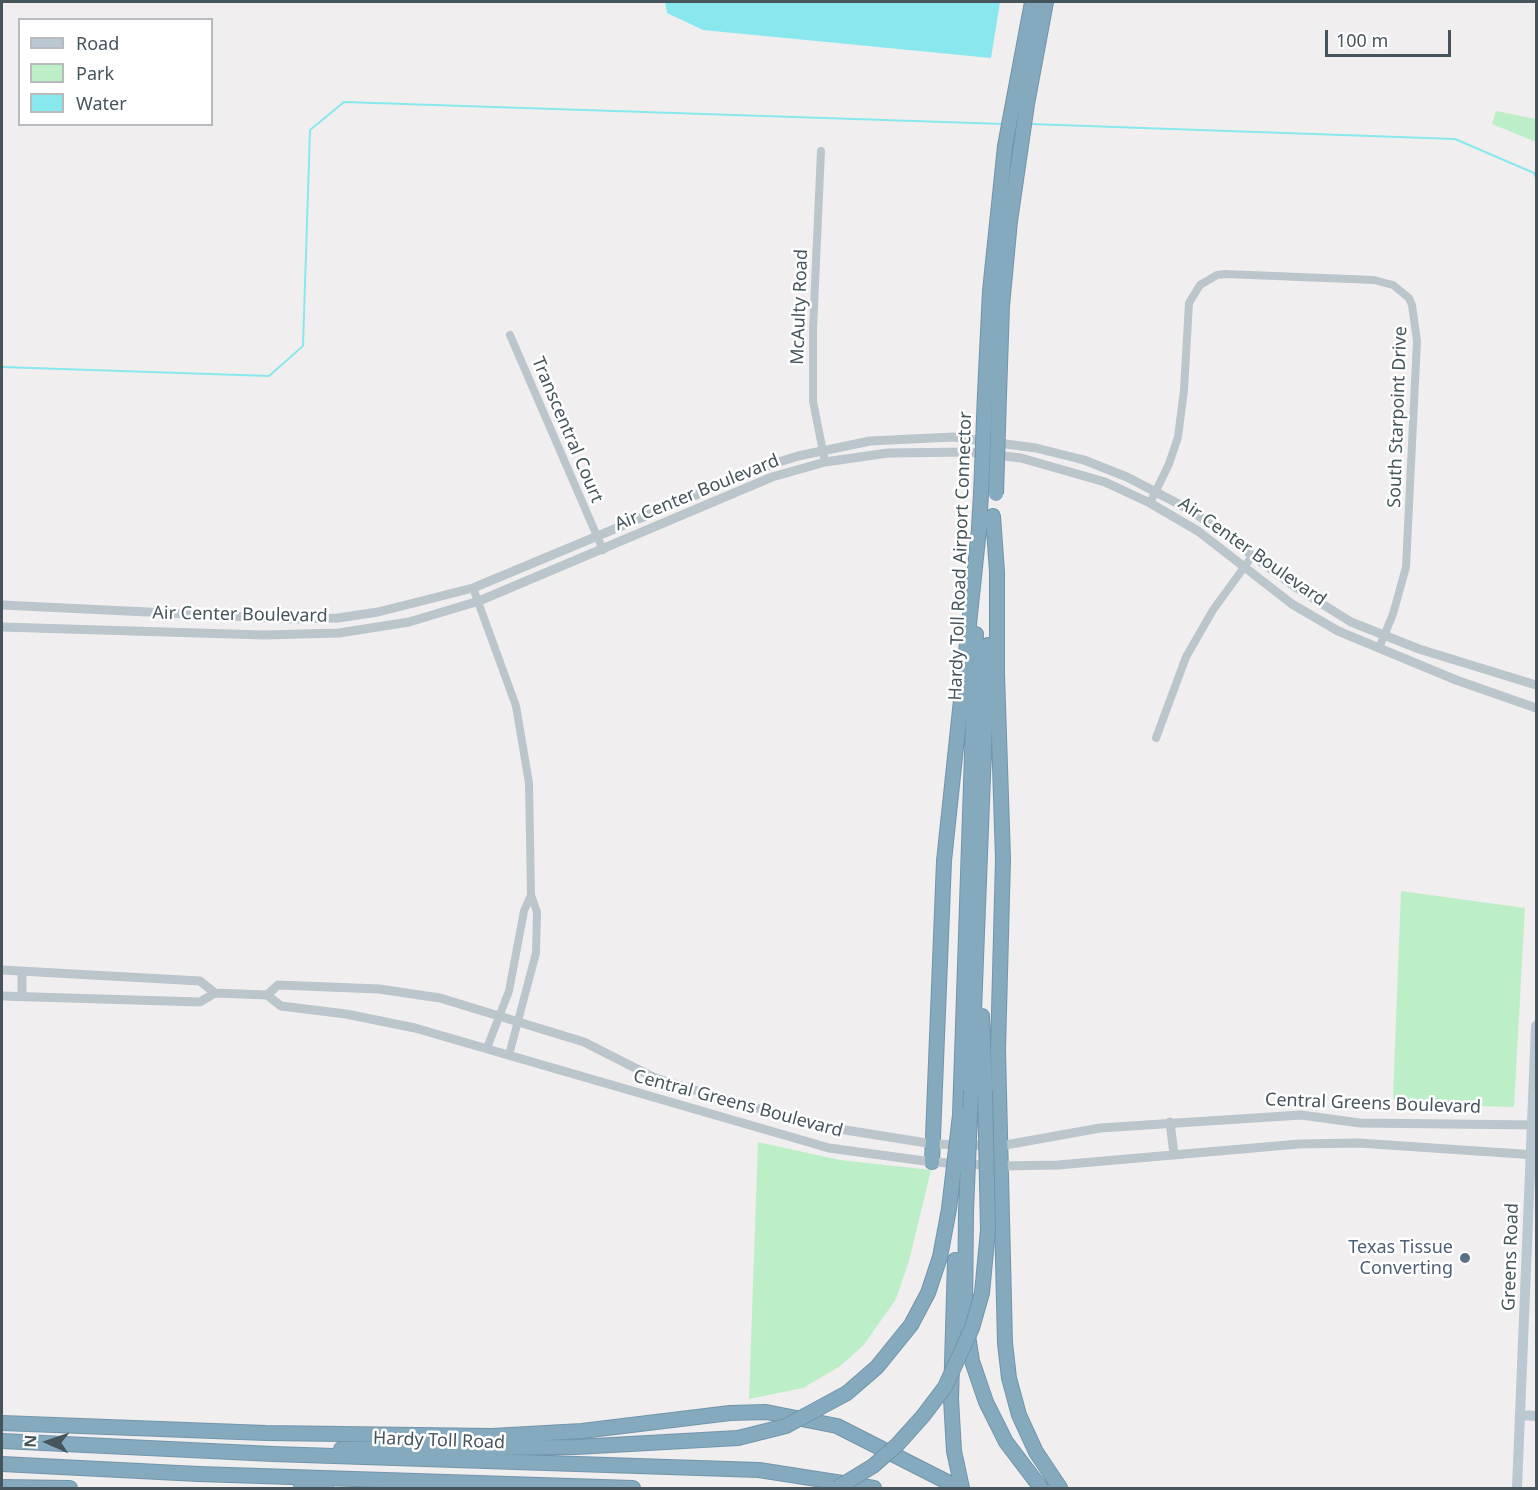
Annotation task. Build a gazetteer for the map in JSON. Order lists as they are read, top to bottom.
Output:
{
  "streets": {
    "highway": ["Hardy Toll Road Airport Connector", "Hardy Toll Road"],
    "main road": ["Greens Road"],
    "street": [
      "McAulty Road",
      "South Starpoint Drive",
      "Transcentral Court",
      "Air Center Boulevard",
      "Central Greens Boulevard"
    ]
  },
  "crossings": [
    ["McAulty Road", "Air Center Boulevard"],
    ["South Starpoint Drive", "Air Center Boulevard"],
    ["Transcentral Court", "Air Center Boulevard"],
    ["Central Greens Boulevard", "Greens Road"]
  ],
  "places": ["Texas Tissue Converting"],
  "legend": ["Road", "Park", "Water"],
  "scale_bar": "100 m",
  "north": "left"
}
